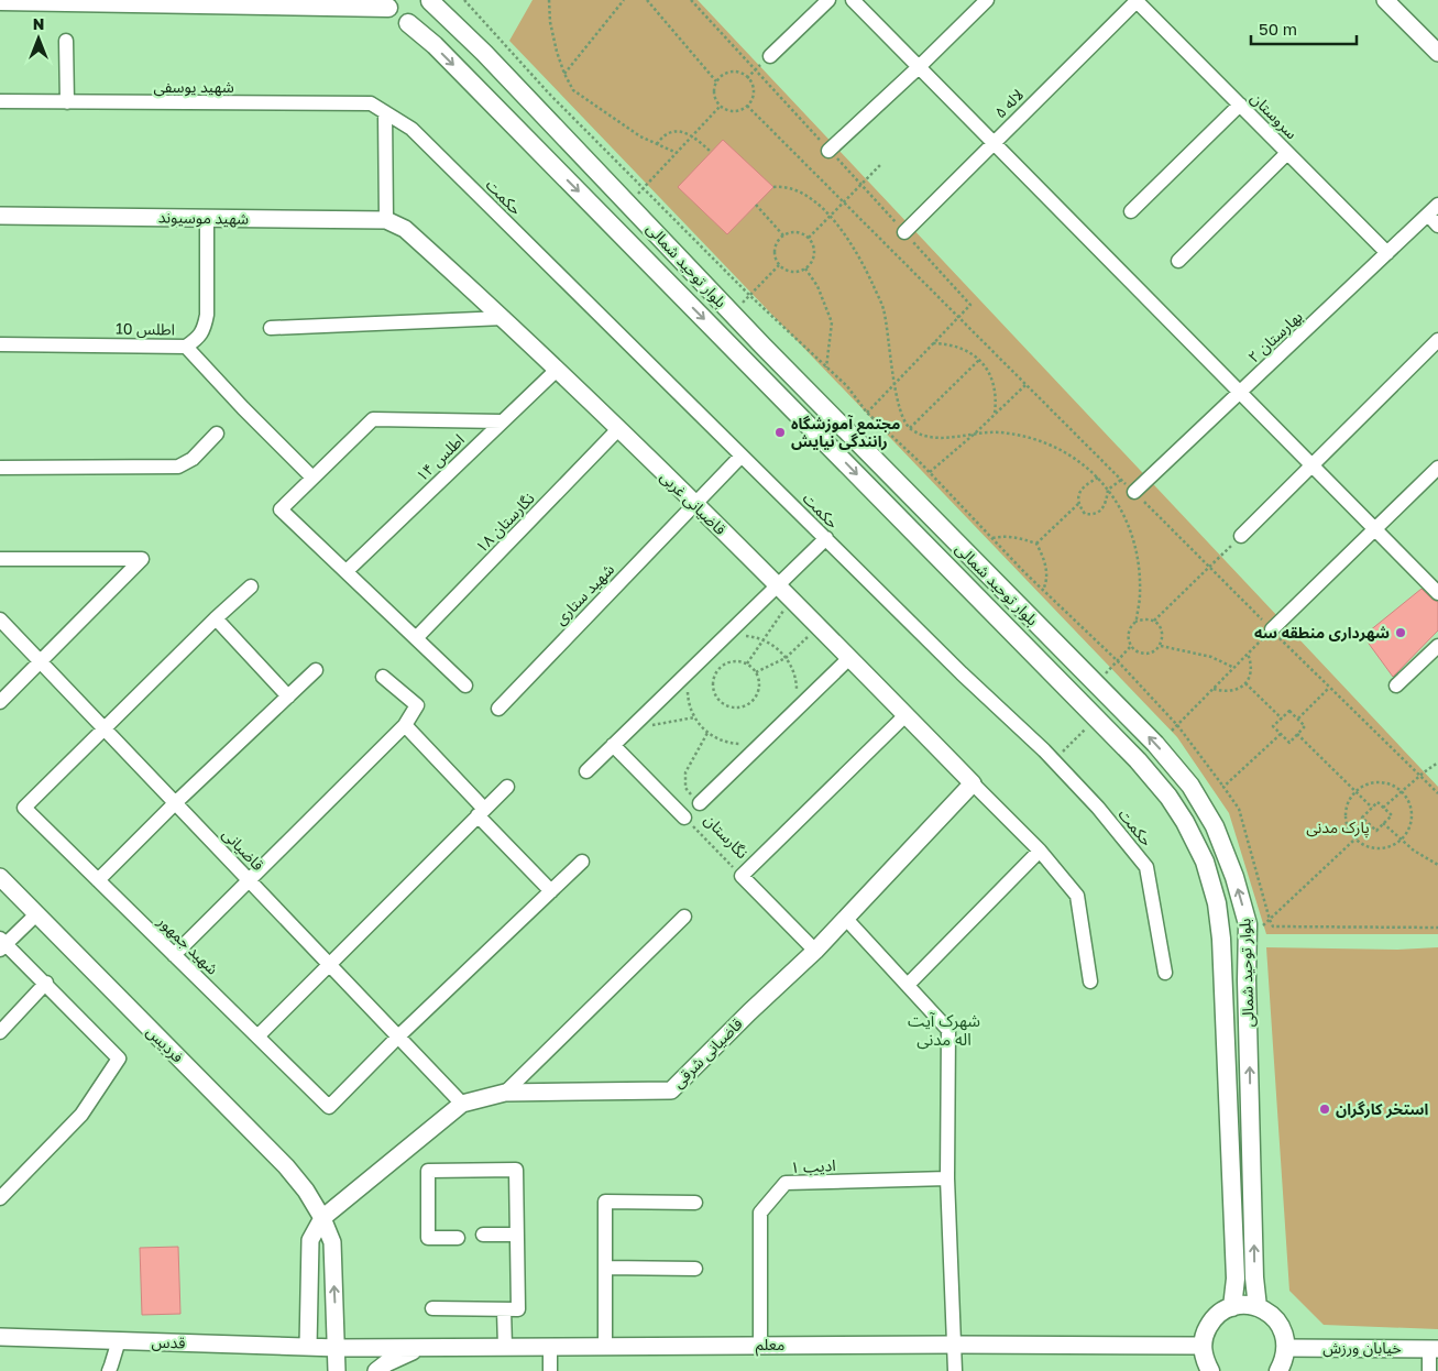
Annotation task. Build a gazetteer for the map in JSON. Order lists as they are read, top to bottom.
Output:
{
  "streets": {
    "main road": ["بلوار توحید شمالی"],
    "street": [
      "شهید یوسفی",
      "لاله ۵",
      "سروستان",
      "حکمت",
      "شهید موسیوند",
      "اطلس 10",
      "بهارستان ۲",
      "اطلس ۱۴",
      "قاضیانی غربی",
      "نگارستان ۱۸",
      "شهید ستاری",
      "نگارستان",
      "قاضیانی",
      "شهید جمهور",
      "فردیس",
      "قاضیانی شرقی",
      "ادیب ۱",
      "قدس",
      "معلم",
      "خیابان ورزش"
    ]
  },
  "crossings": [
    ["شهید یوسفی", "حکمت"],
    ["لاله ۵", "سروستان"],
    ["سروستان", "بهارستان ۲"],
    ["حکمت", "شهید ستاری"],
    ["شهید موسیوند", "اطلس 10"],
    ["شهید موسیوند", "قاضیانی غربی"],
    ["اطلس ۱۴", "قاضیانی غربی"],
    ["قاضیانی غربی", "نگارستان ۱۸"],
    ["قاضیانی غربی", "شهید ستاری"],
    ["قاضیانی غربی", "قاضیانی شرقی"],
    ["نگارستان", "قاضیانی شرقی"],
    ["قاضیانی", "شهید جمهور"],
    ["قاضیانی", "قاضیانی شرقی"],
    ["فردیس", "قاضیانی شرقی"],
    ["فردیس", "قدس"],
    ["فردیس", "معلم"],
    ["ادیب ۱", "معلم"],
    ["قدس", "معلم"]
  ],
  "districts": ["شهرک آیت اله مدنی"],
  "parks": ["پارک مدنی"],
  "places": ["مجتمع آموزشگاه رانندگی نیایش", "شهرداری منطقه سه", "استخر کارگران"],
  "scale_bar": "50 m",
  "north": "top"
}
